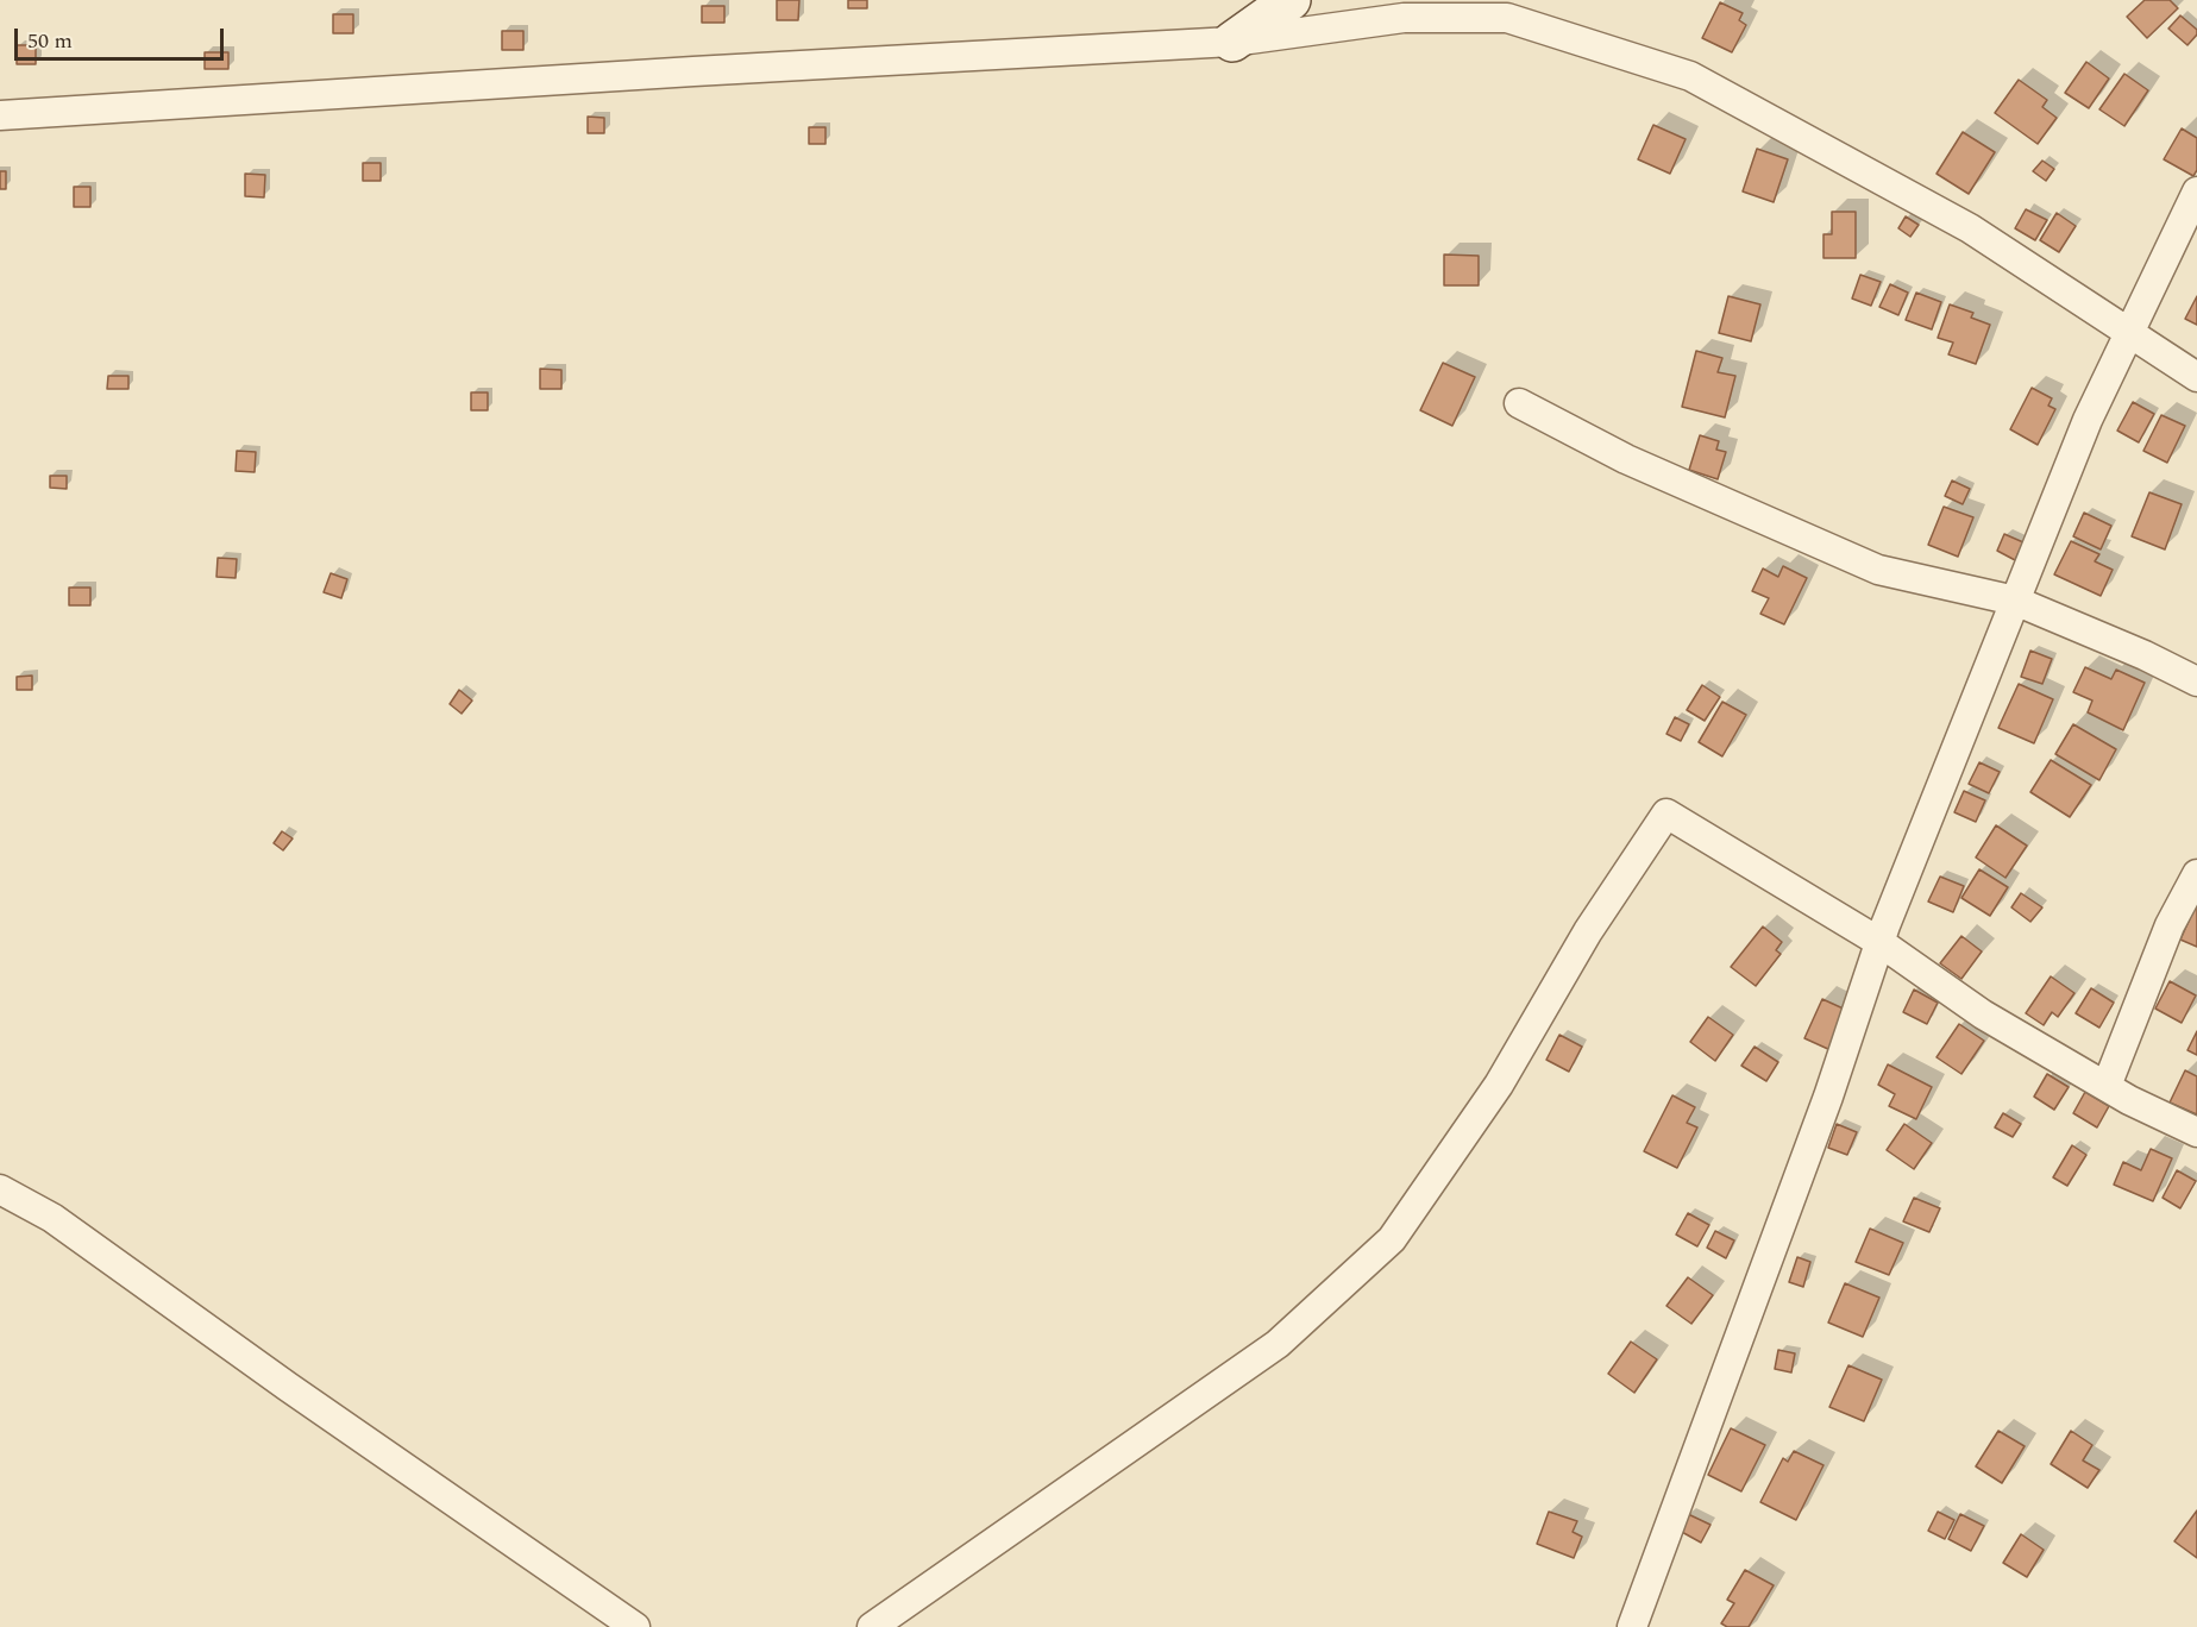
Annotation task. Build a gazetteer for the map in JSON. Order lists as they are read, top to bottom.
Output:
{
  "scale_bar": "50 m"
}
